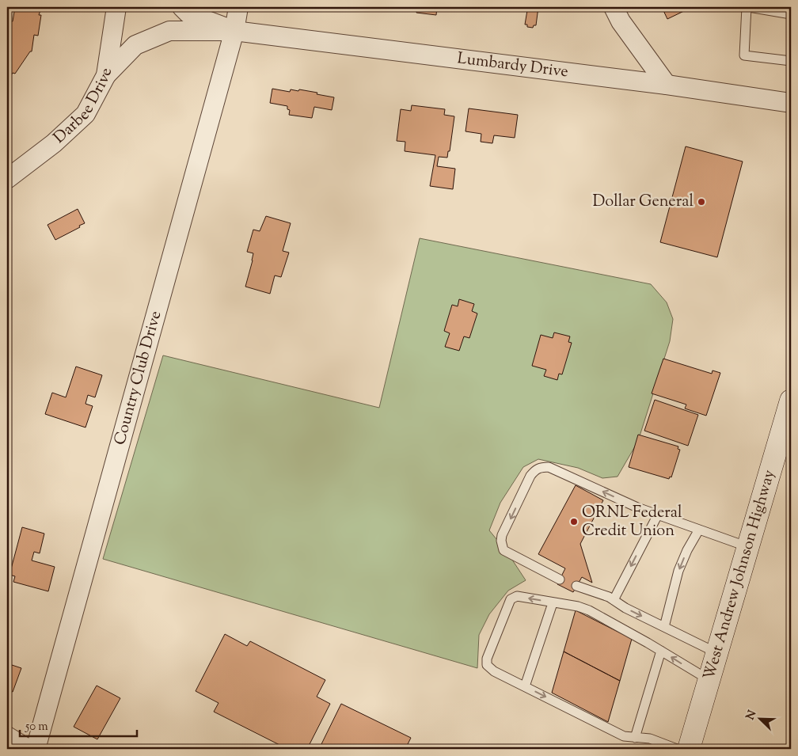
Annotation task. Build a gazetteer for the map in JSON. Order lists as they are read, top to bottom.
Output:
{
  "streets": {
    "main road": ["West Andrew Johnson Highway"],
    "street": ["Lumbardy Drive", "Darbee Drive", "Country Club Drive"]
  },
  "crossings": [
    ["Lumbardy Drive", "Country Club Drive"]
  ],
  "places": ["Dollar General", "ORNL Federal Credit Union"],
  "scale_bar": "50 m",
  "north": "top left"
}
